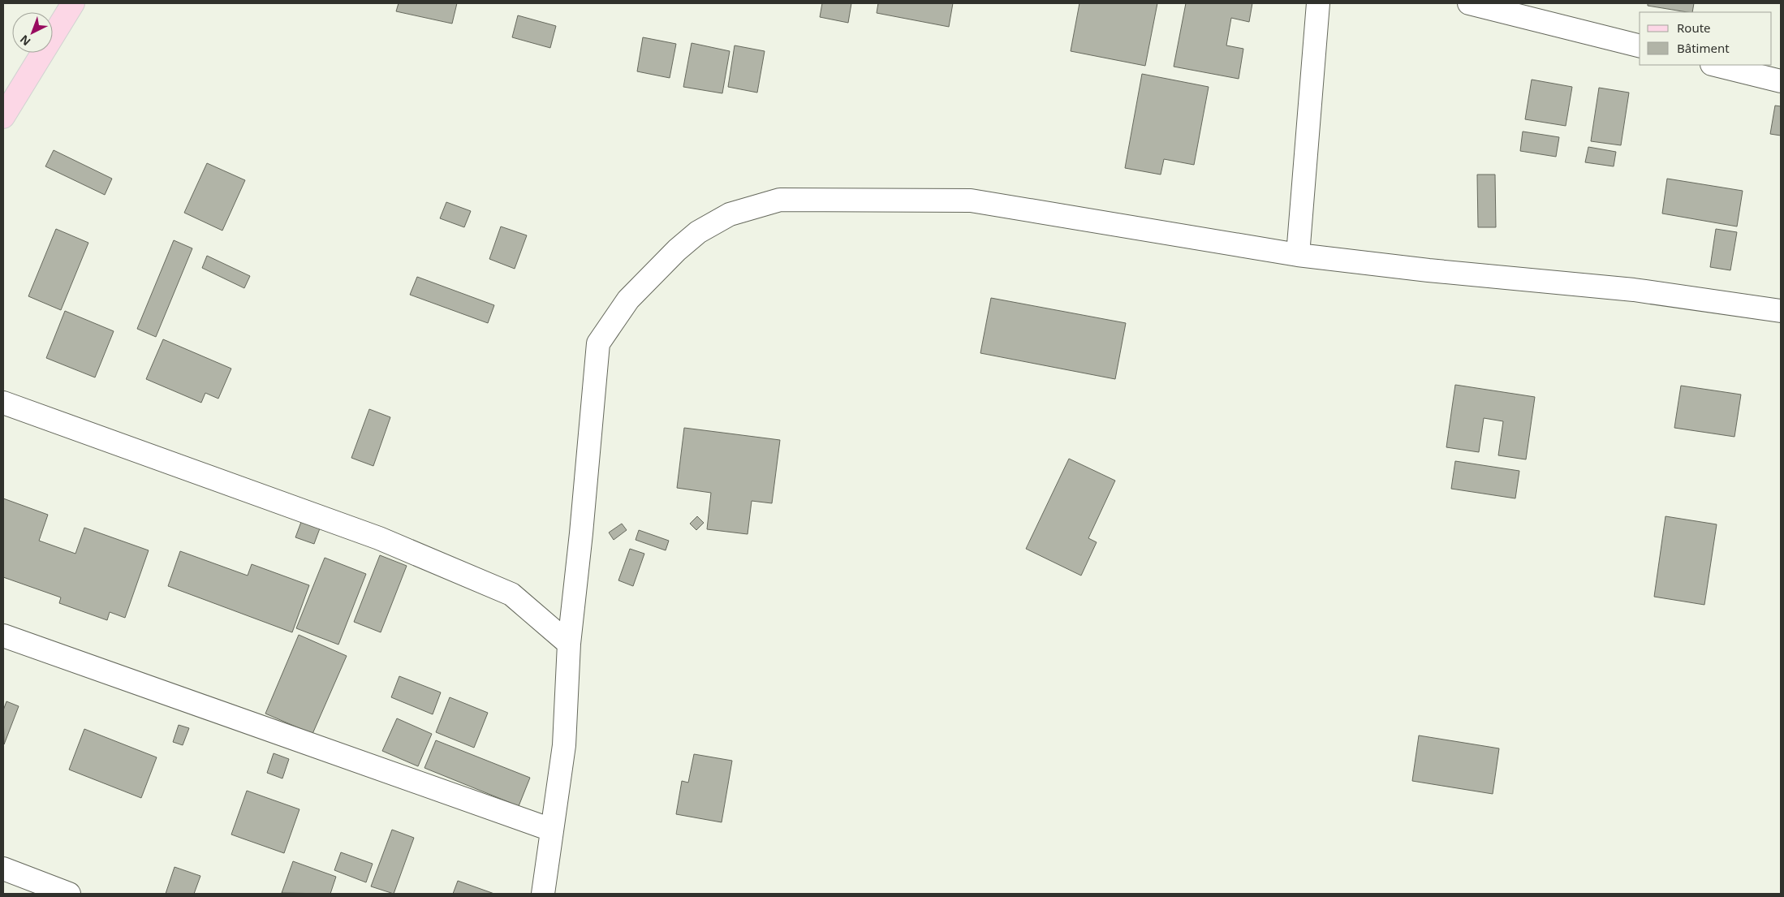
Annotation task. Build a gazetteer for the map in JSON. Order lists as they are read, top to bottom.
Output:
{
  "legend": ["Route", "Bâtiment"],
  "north": "bottom left"
}
